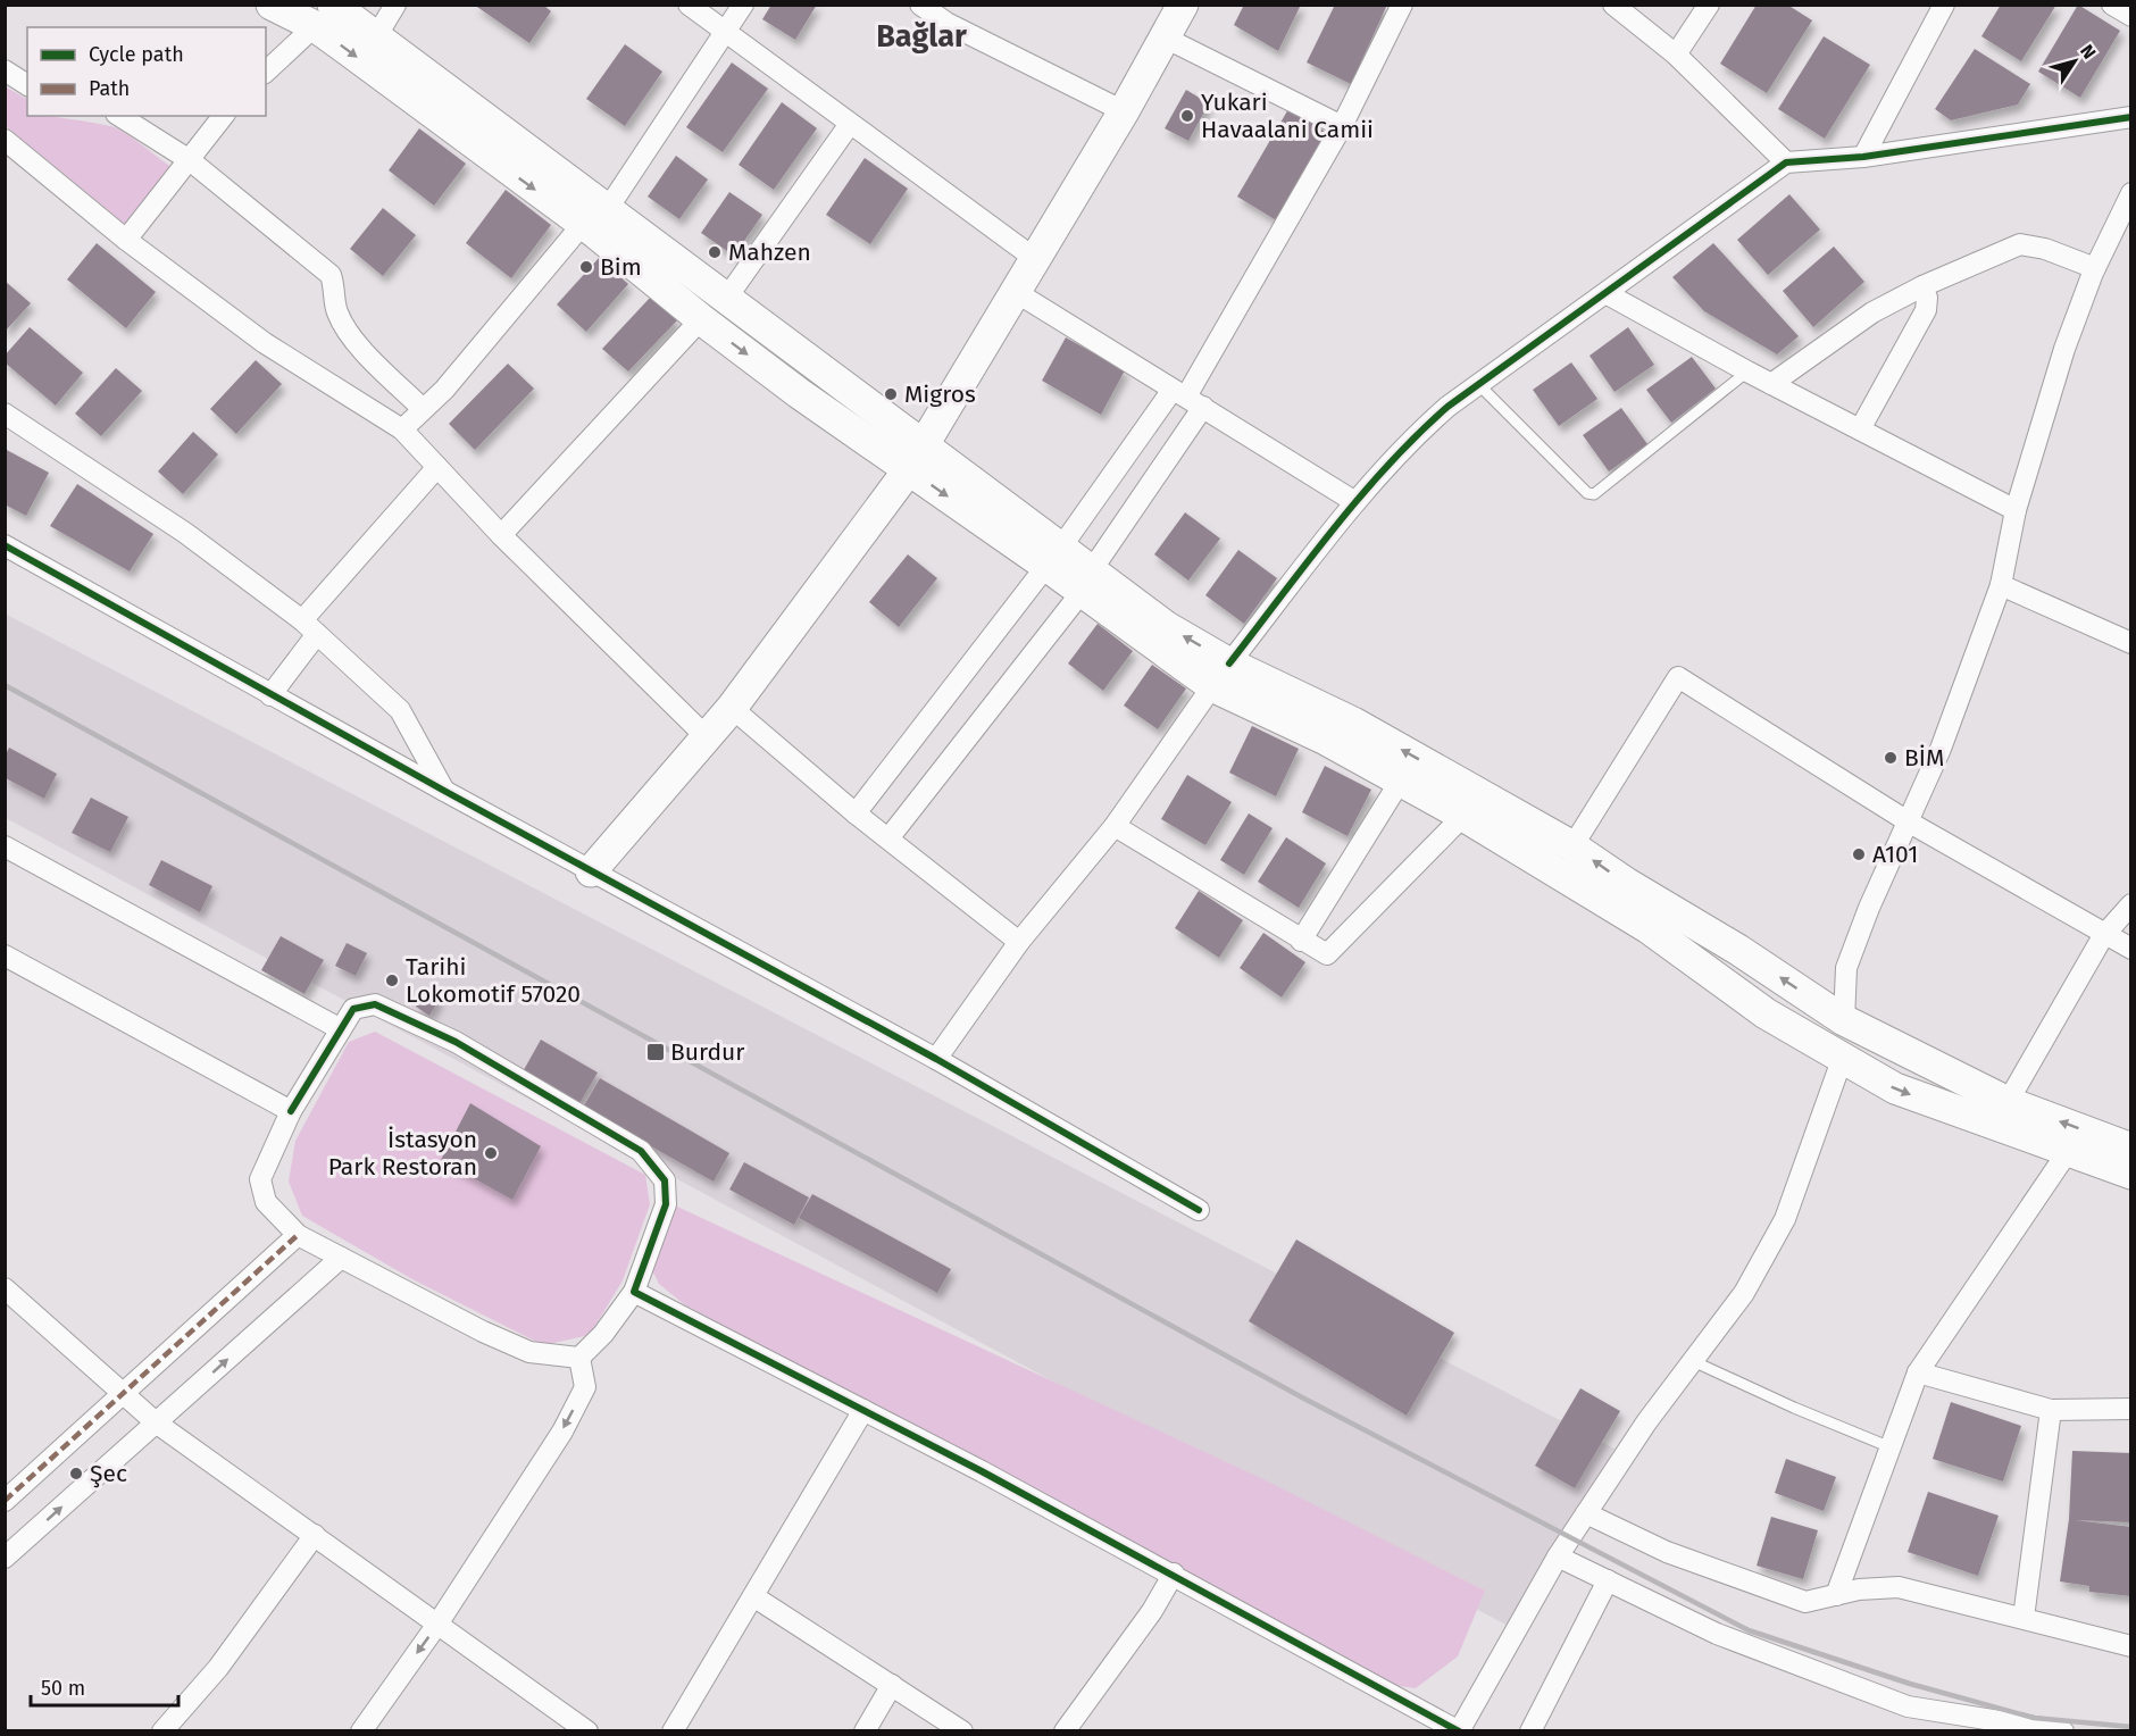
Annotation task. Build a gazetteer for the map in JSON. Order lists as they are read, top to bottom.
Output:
{
  "districts": ["Bağlar"],
  "places": {
    "other": [
      "Yukari Havaalani Camii",
      "Mahzen",
      "Bim",
      "Migros",
      "BİM",
      "A101",
      "Tarihi Lokomotif 57020",
      "İstasyon Park Restoran",
      "Şec"
    ],
    "transit": ["Burdur"]
  },
  "legend": ["Cycle path", "Path"],
  "scale_bar": "50 m",
  "north": "top right"
}
